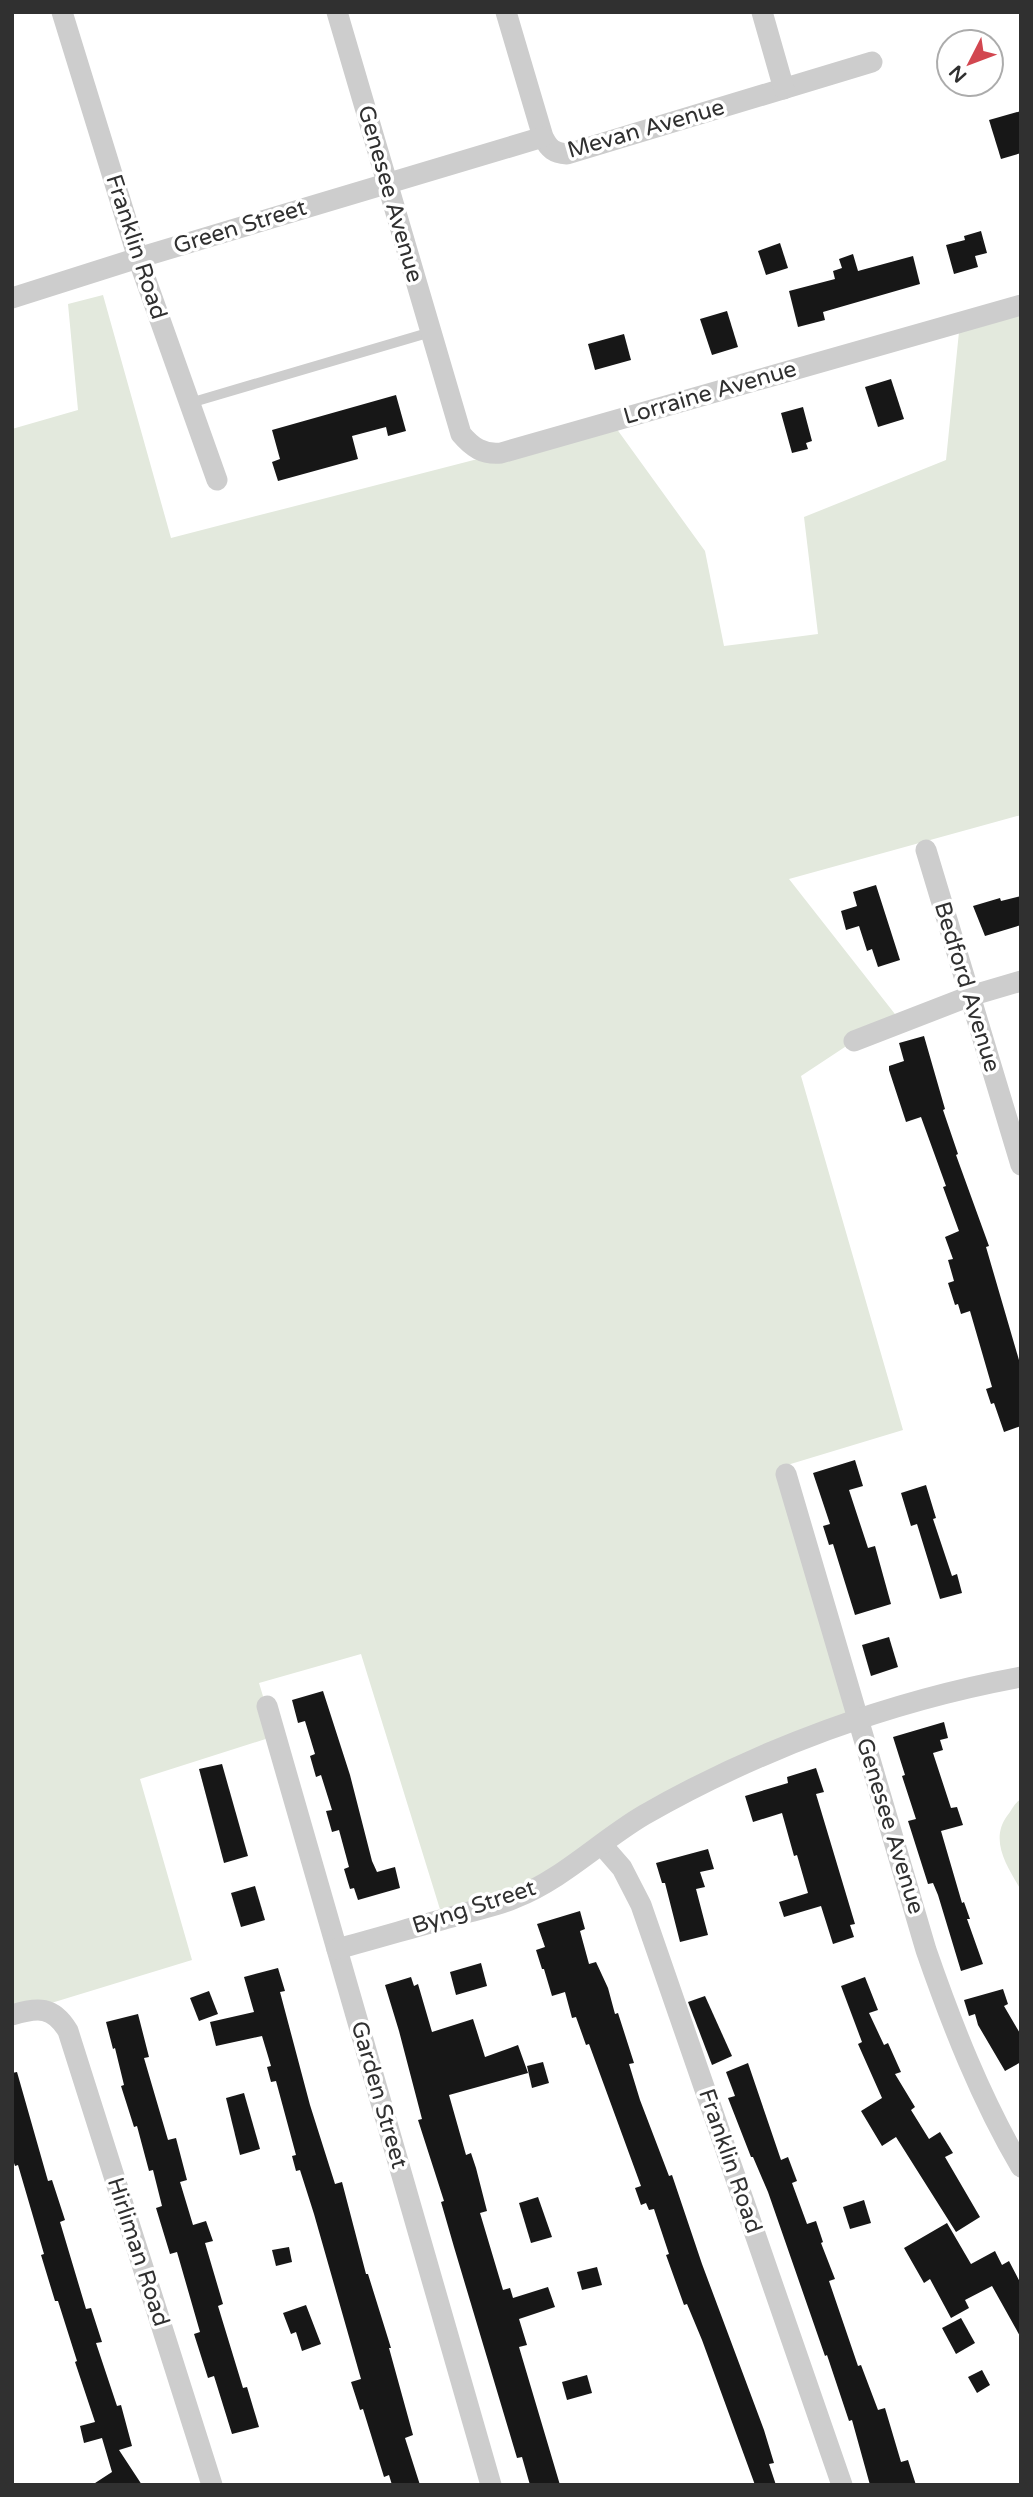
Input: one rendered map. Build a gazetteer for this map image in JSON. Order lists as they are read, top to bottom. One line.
{"streets":{"street":["Mevan Avenue","Genesee Avenue","Green Street","Franklin Road","Lorraine Avenue","Bedford Avenue","Byng Street","Garden Street","Hirliman Road"]},"crossings":[["Mevan Avenue","Genesee Avenue"],["Mevan Avenue","Green Street"],["Genesee Avenue","Green Street"],["Genesee Avenue","Lorraine Avenue"],["Genesee Avenue","Byng Street"],["Green Street","Franklin Road"],["Franklin Road","Byng Street"],["Byng Street","Garden Street"]],"north":"bottom left"}
